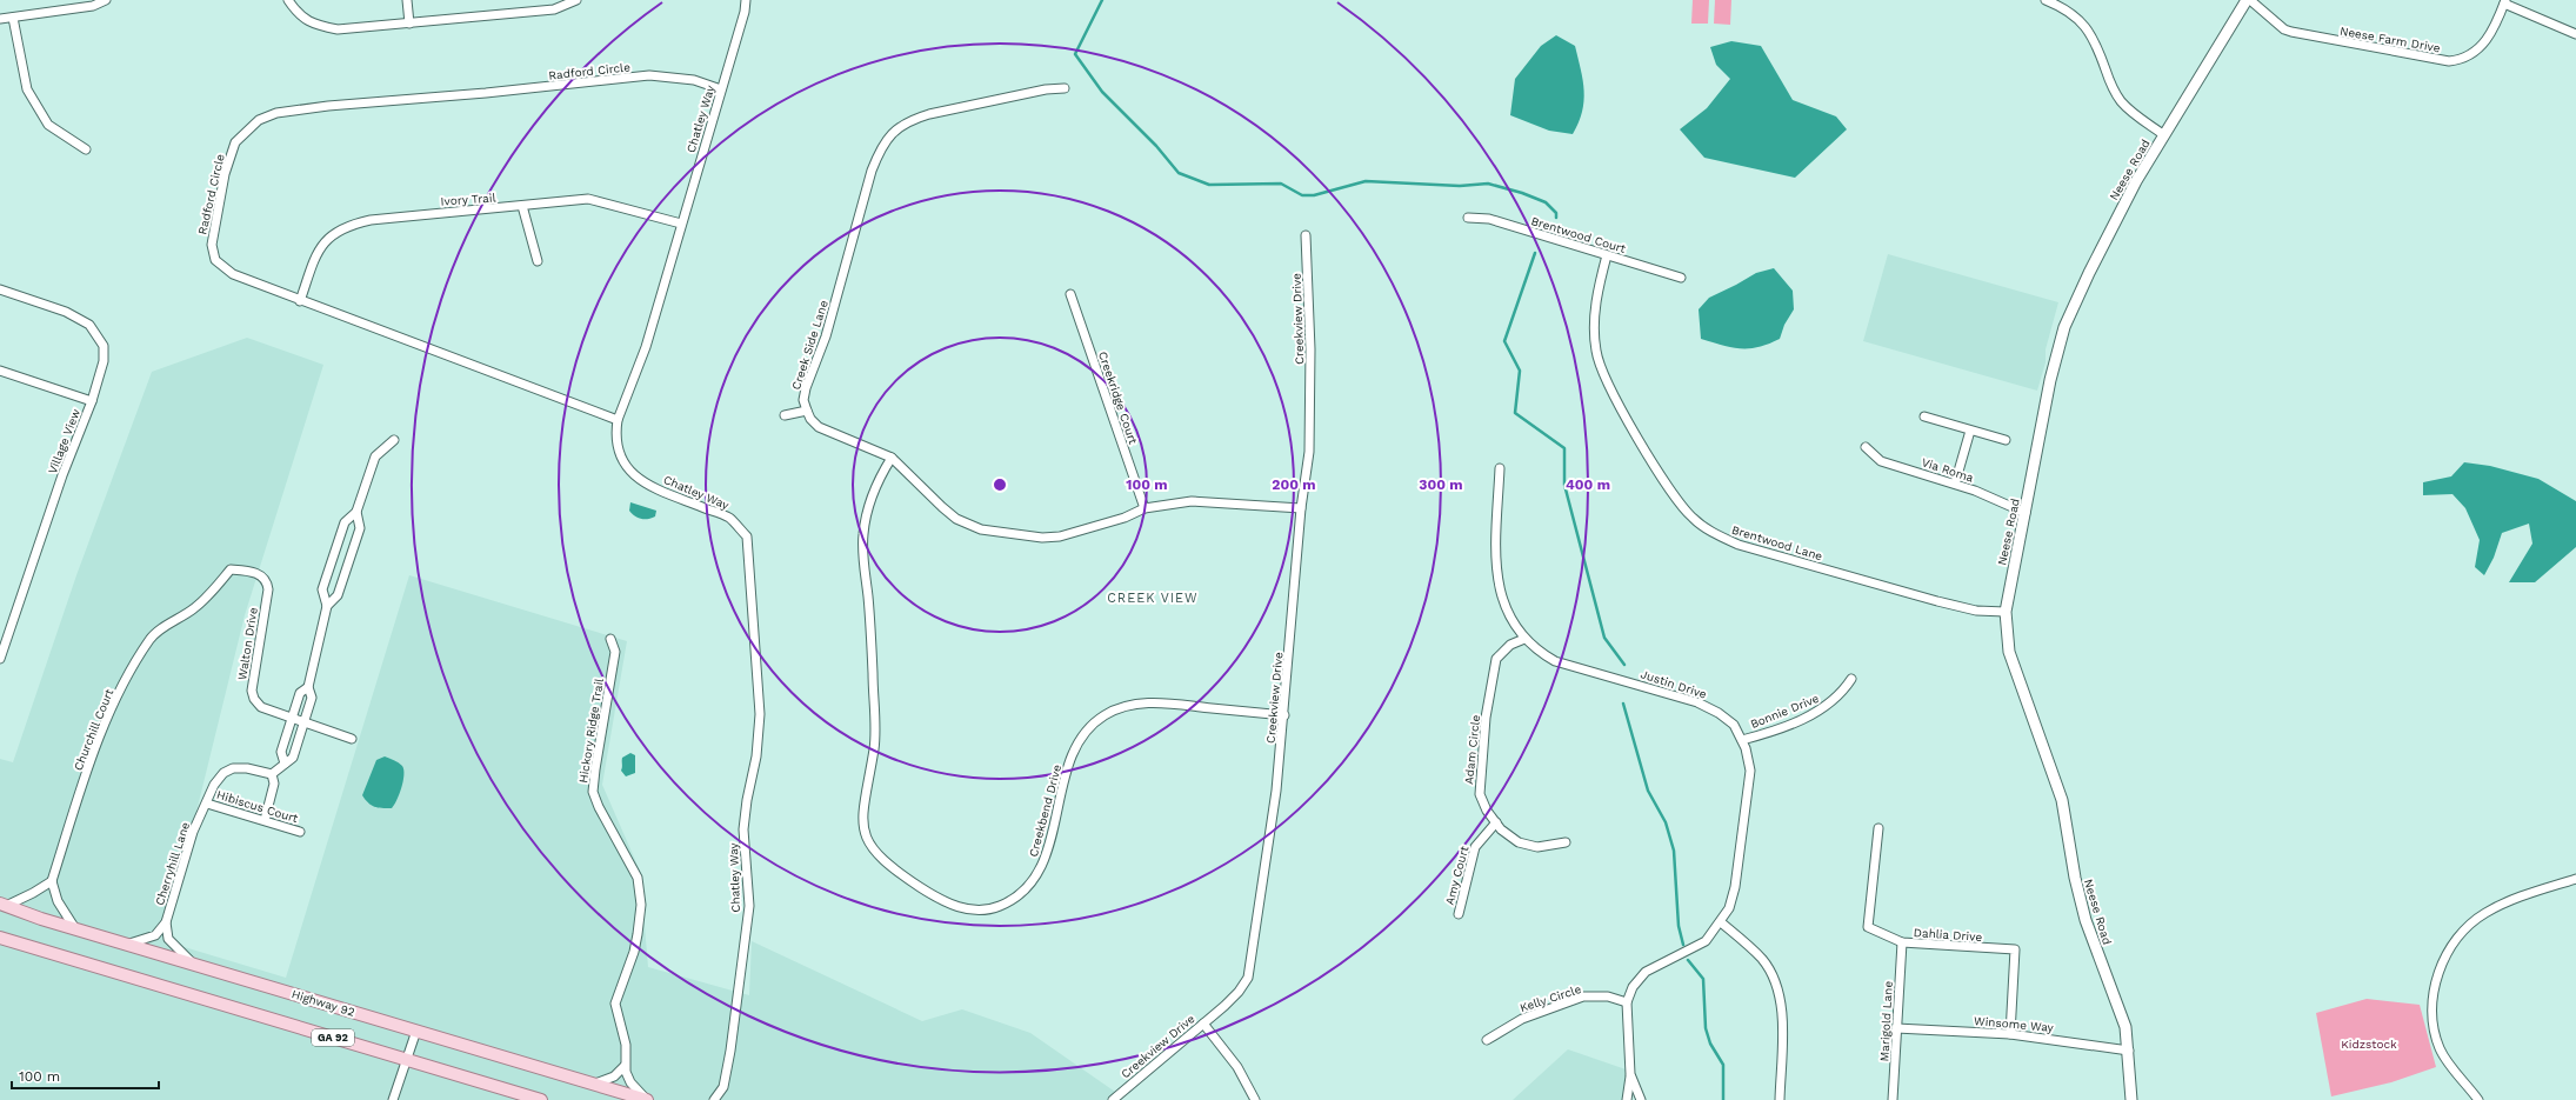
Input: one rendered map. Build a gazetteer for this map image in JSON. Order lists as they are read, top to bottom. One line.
{"streets":{"main road":["Highway 92","GA 92"],"street":["Neese Farm Drive","Radford Circle","Chatley Way","Neese Road","Ivory Trail","Brentwood Court","Creekview Drive","Creek Side Lane","Creekridge Court","Village View","Via Roma","Brentwood Lane","Walton Drive","Justin Drive","Bonnie Drive","Churchill Court","Hickory Ridge Trail","Adam Circle","Hibiscus Court","Creekbend Drive","Cherryhill Lane","Amy Court","Dahlia Drive","Kelly Circle","Marigold Lane","Winsome Way"]},"crossings":[["Neese Farm Drive","Neese Road"],["Radford Circle","Chatley Way"],["Radford Circle","Ivory Trail"],["Chatley Way","Ivory Trail"],["Neese Road","Via Roma"],["Neese Road","Brentwood Lane"],["Neese Road","Winsome Way"],["Brentwood Court","Brentwood Lane"],["Creekview Drive","Creekbend Drive"],["Walton Drive","Churchill Court"],["Justin Drive","Bonnie Drive"],["Justin Drive","Adam Circle"],["Justin Drive","Kelly Circle"],["Hickory Ridge Trail","Highway 92"],["Adam Circle","Amy Court"],["Hibiscus Court","Cherryhill Lane"],["Dahlia Drive","Marigold Lane"],["Dahlia Drive","Winsome Way"],["Marigold Lane","Winsome Way"]],"districts":["CREEK VIEW"],"parks":["Kidzstock"],"scale_bar":"100 m","rings":["100 m","200 m","300 m","400 m"]}
